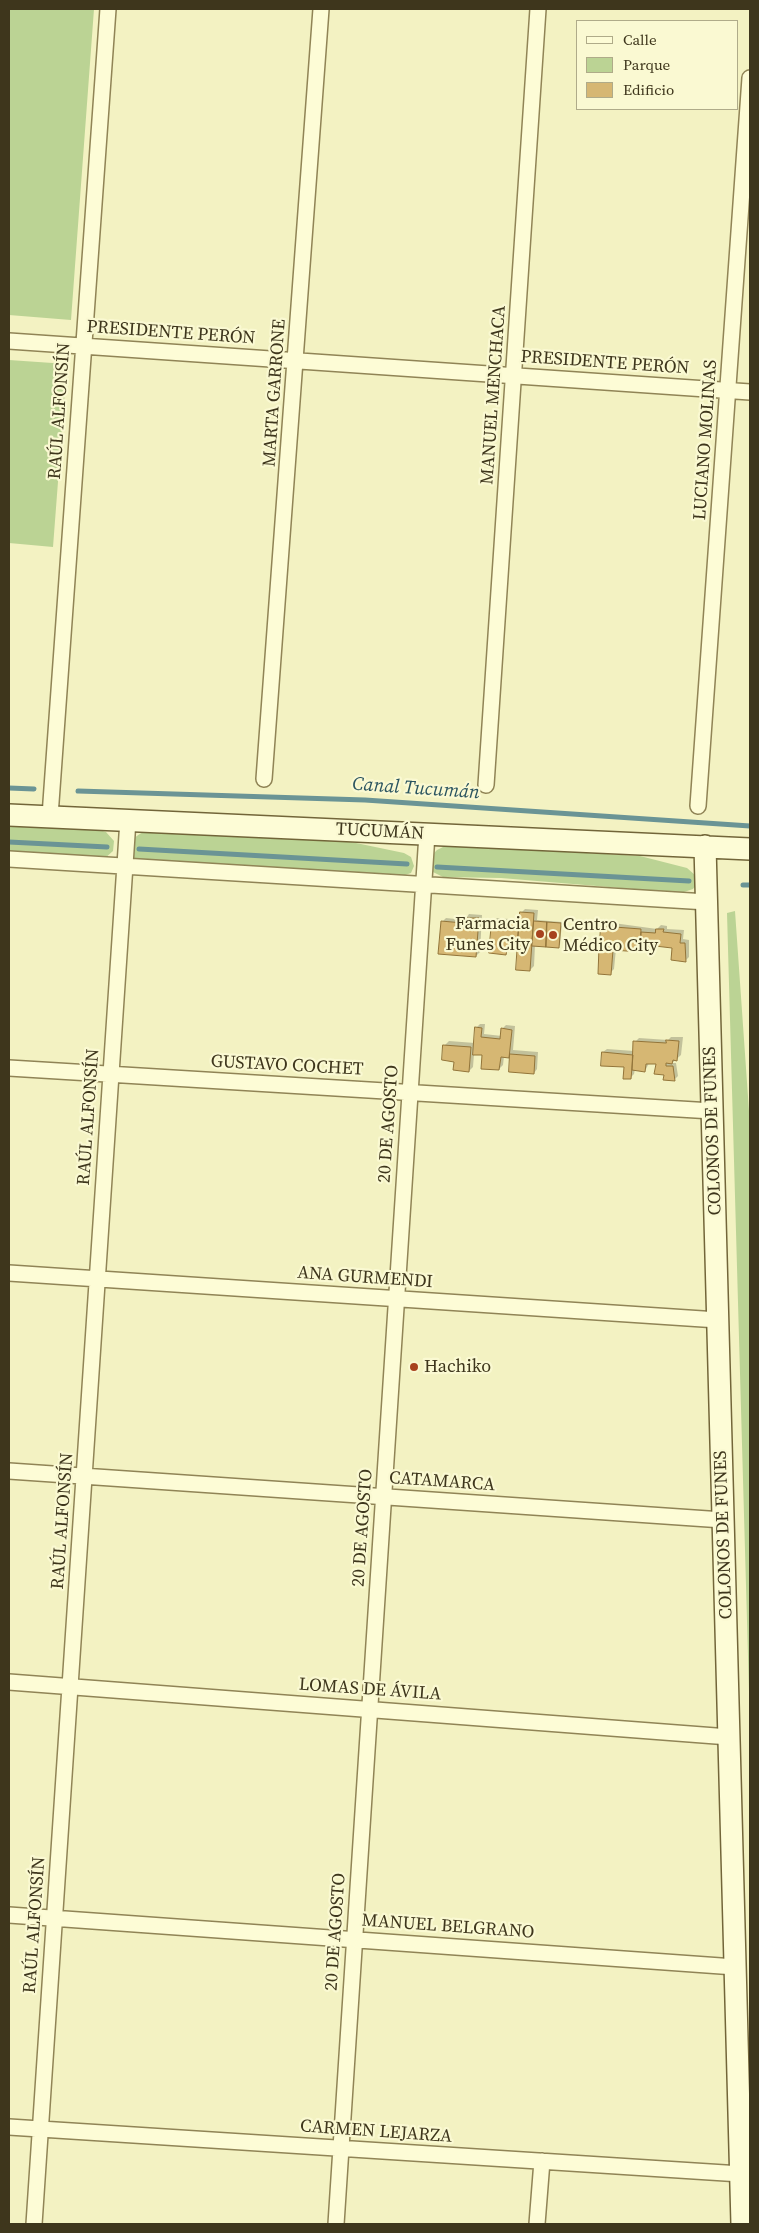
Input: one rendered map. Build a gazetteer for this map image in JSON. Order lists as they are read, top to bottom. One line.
{"streets":{"street":["PRESIDENTE PERÓN","MARTA GARRONE","MANUEL MENCHACA","RAÚL ALFONSÍN","LUCIANO MOLINAS","TUCUMÁN","GUSTAVO COCHET","20 DE AGOSTO","COLONOS DE FUNES","ANA GURMENDI","CATAMARCA","LOMAS DE ÁVILA","MANUEL BELGRANO","CARMEN LEJARZA"]},"crossings":[["PRESIDENTE PERÓN","MARTA GARRONE"],["PRESIDENTE PERÓN","MANUEL MENCHACA"],["PRESIDENTE PERÓN","RAÚL ALFONSÍN"],["PRESIDENTE PERÓN","LUCIANO MOLINAS"],["RAÚL ALFONSÍN","TUCUMÁN"],["RAÚL ALFONSÍN","GUSTAVO COCHET"],["RAÚL ALFONSÍN","ANA GURMENDI"],["RAÚL ALFONSÍN","CATAMARCA"],["RAÚL ALFONSÍN","LOMAS DE ÁVILA"],["RAÚL ALFONSÍN","MANUEL BELGRANO"],["RAÚL ALFONSÍN","CARMEN LEJARZA"],["TUCUMÁN","20 DE AGOSTO"],["TUCUMÁN","COLONOS DE FUNES"],["GUSTAVO COCHET","20 DE AGOSTO"],["GUSTAVO COCHET","COLONOS DE FUNES"],["20 DE AGOSTO","ANA GURMENDI"],["20 DE AGOSTO","CATAMARCA"],["20 DE AGOSTO","LOMAS DE ÁVILA"],["20 DE AGOSTO","MANUEL BELGRANO"],["20 DE AGOSTO","CARMEN LEJARZA"],["COLONOS DE FUNES","ANA GURMENDI"],["COLONOS DE FUNES","CATAMARCA"],["COLONOS DE FUNES","LOMAS DE ÁVILA"],["COLONOS DE FUNES","MANUEL BELGRANO"],["COLONOS DE FUNES","CARMEN LEJARZA"]],"water":["Canal Tucumán"],"places":["Farmacia Funes City","Centro Médico City","Hachiko"],"legend":["Calle","Parque","Edificio"]}
